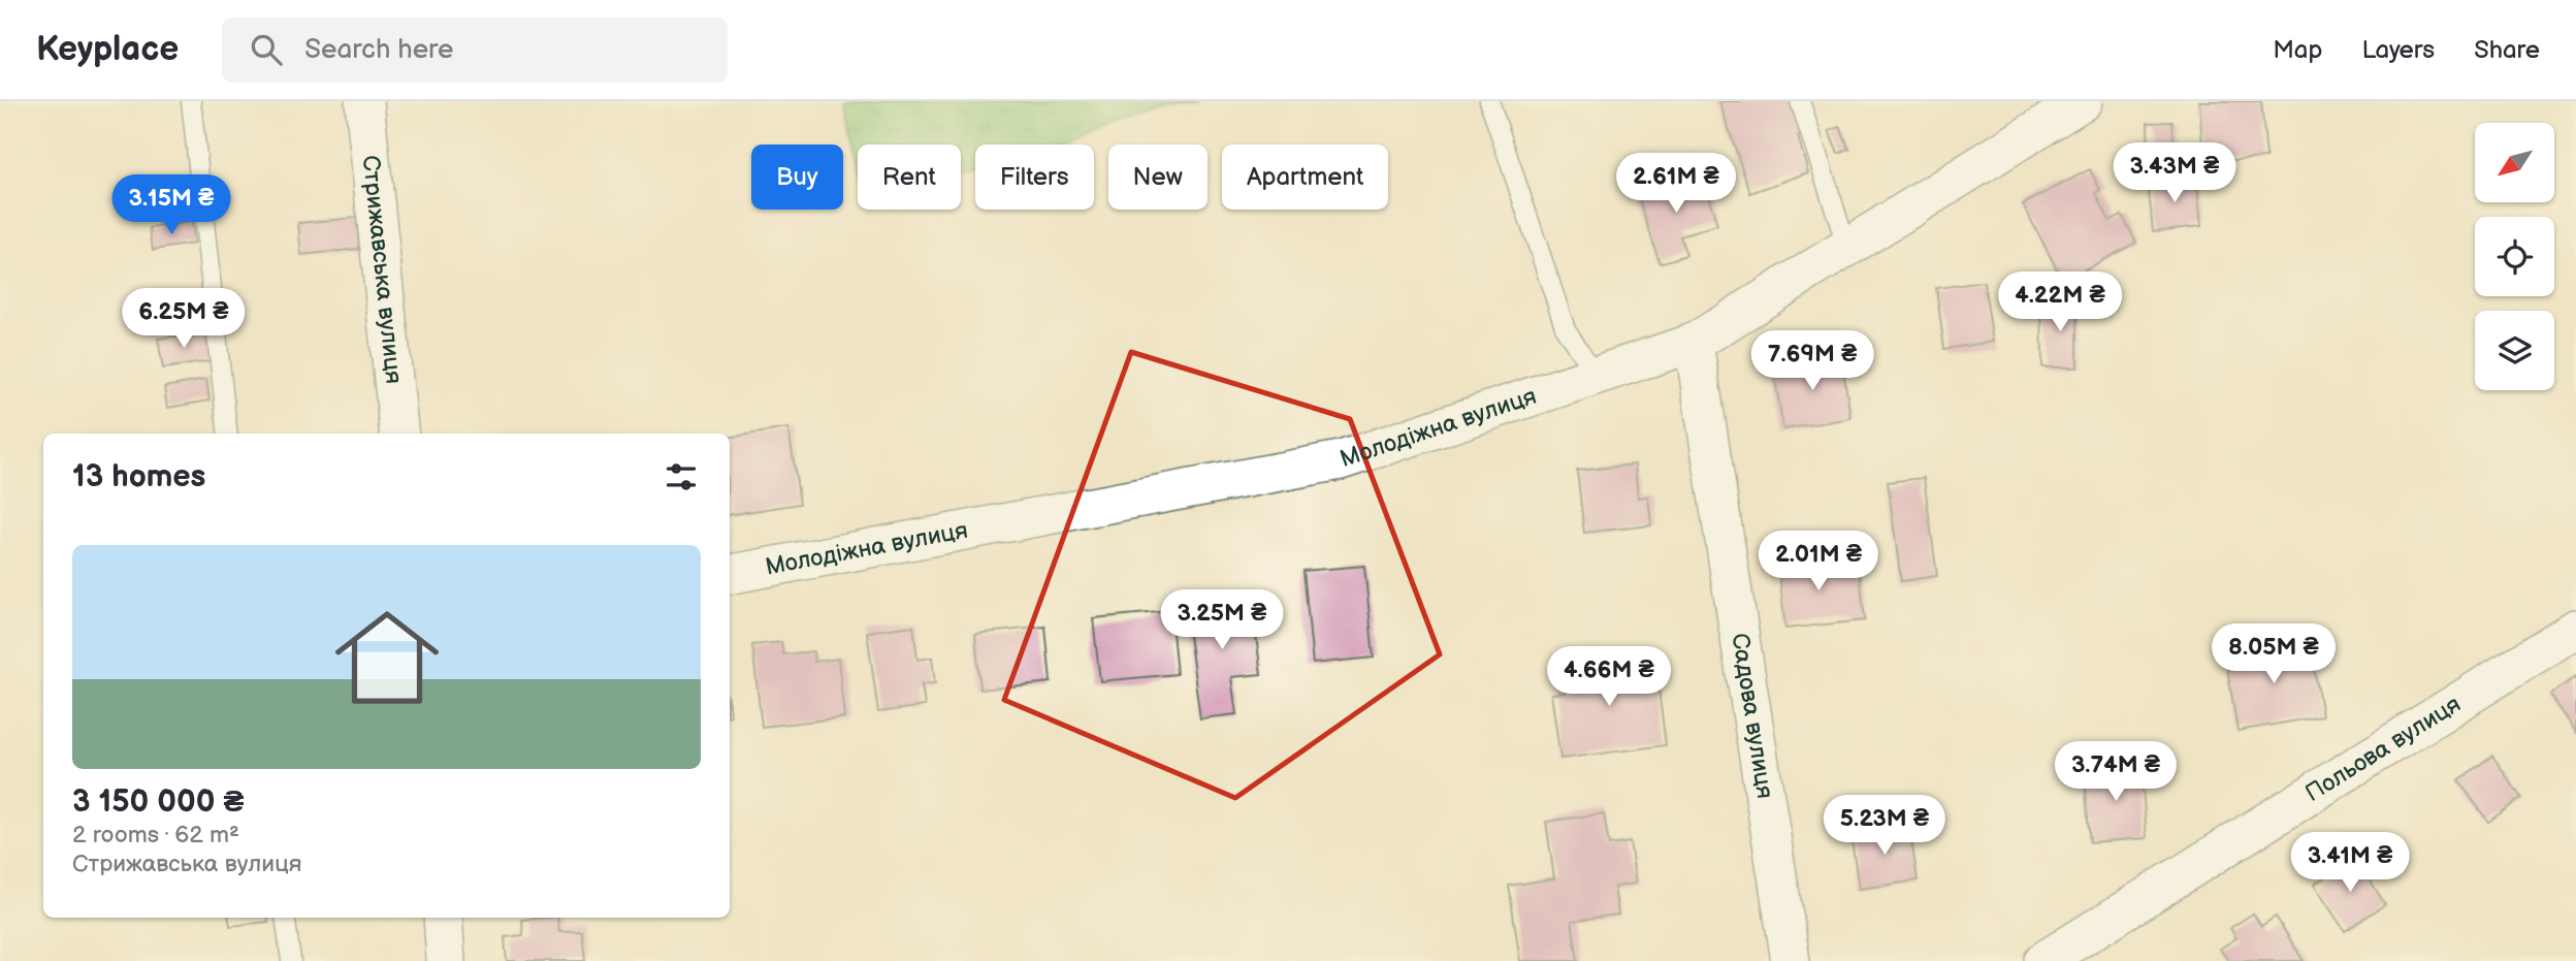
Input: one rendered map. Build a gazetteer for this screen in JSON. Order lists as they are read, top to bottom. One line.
{"streets":{"street":["Стрижавська вулиця","Молодіжна вулиця","Садова вулиця","Польова вулиця"]},"crossings":[["Молодіжна вулиця","Садова вулиця"]],"north":"bottom left","page":{"header":"Keyplace","search":"Search here","nav":["Map","Layers","Share"],"price":["3.43M ₴","2.61M ₴","3.15M ₴","4.22M ₴","6.25M ₴","7.69M ₴","2.01M ₴","3.25M ₴","8.05M ₴","4.66M ₴","3.74M ₴","5.23M ₴","3.41M ₴"],"chip":["Buy","Rent","Filters","New","Apartment"],"heading":"13 homes","list":[{"name":"3 150 000 ₴","note":"2 rooms · 62 m² · Стрижавська вулиця"}]}}
